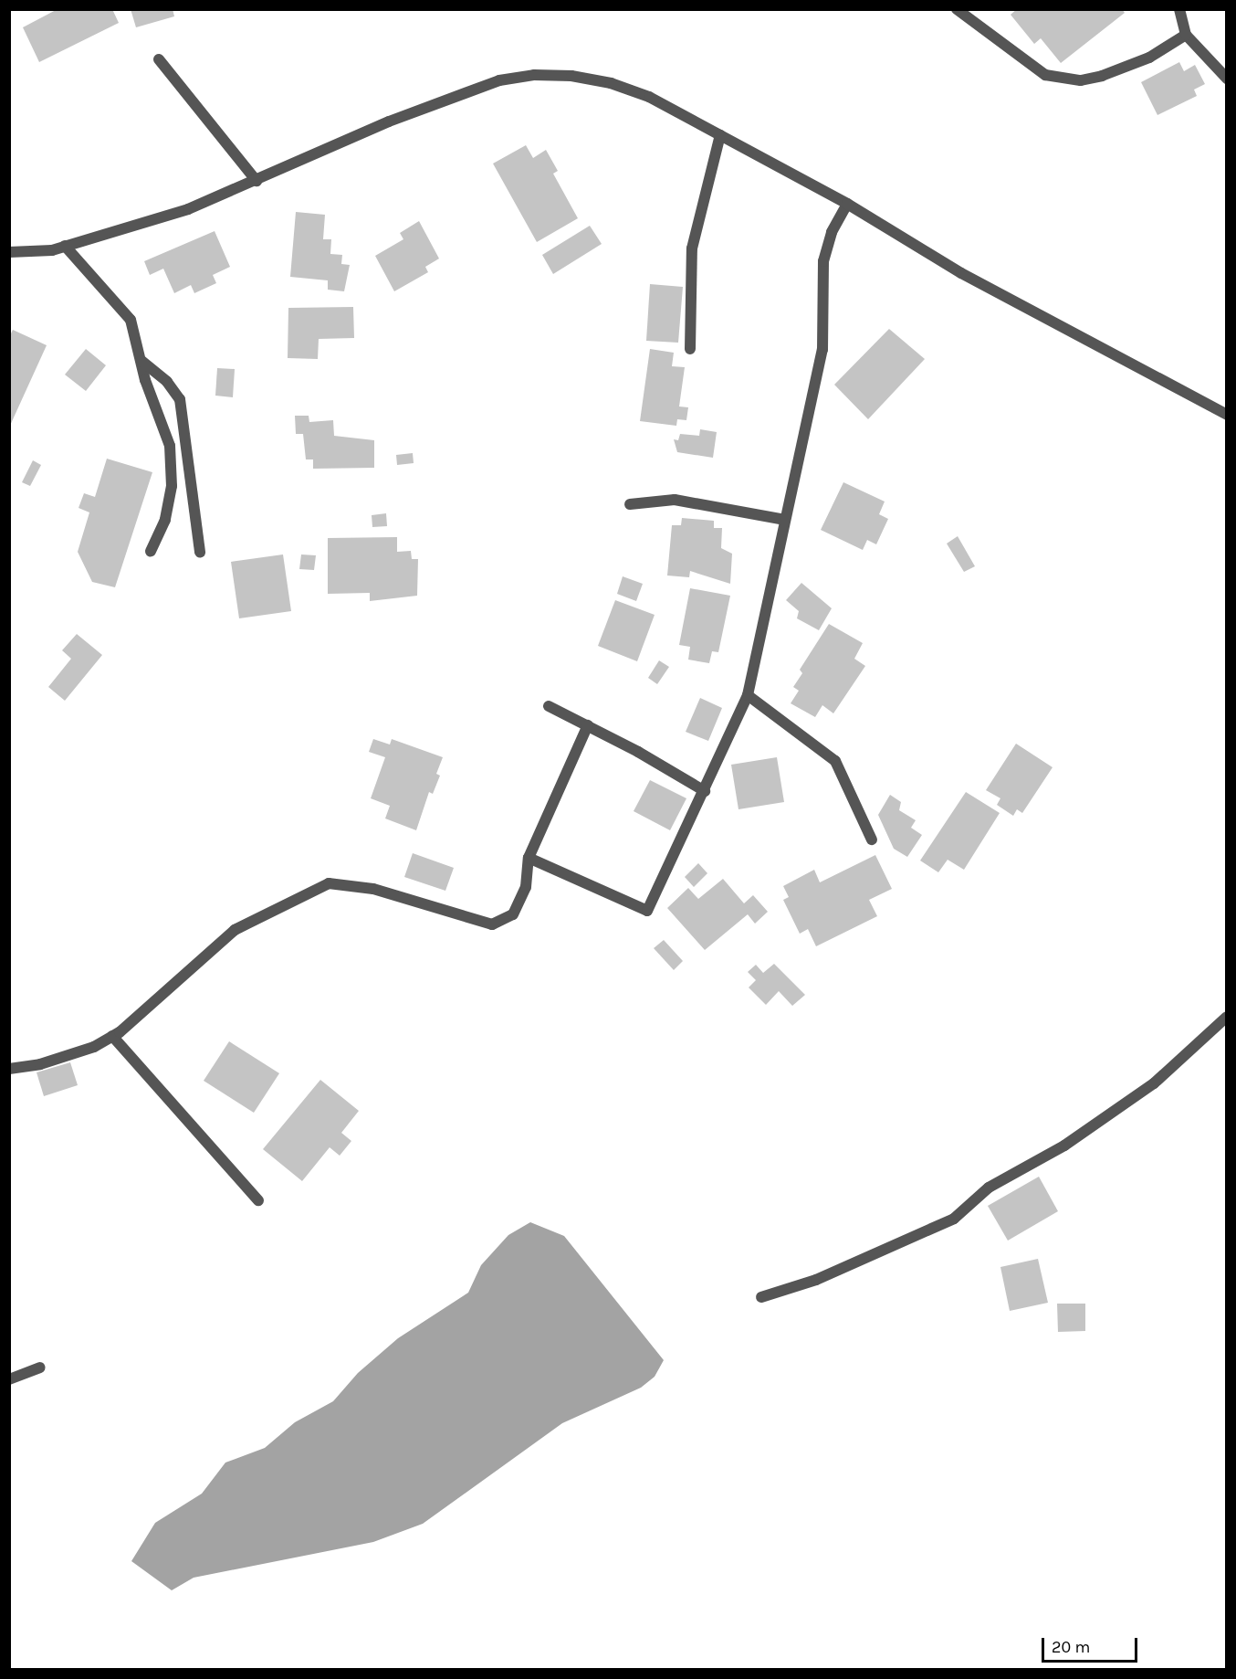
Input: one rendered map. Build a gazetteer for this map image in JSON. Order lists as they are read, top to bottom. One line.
{"scale_bar":"20 m"}
